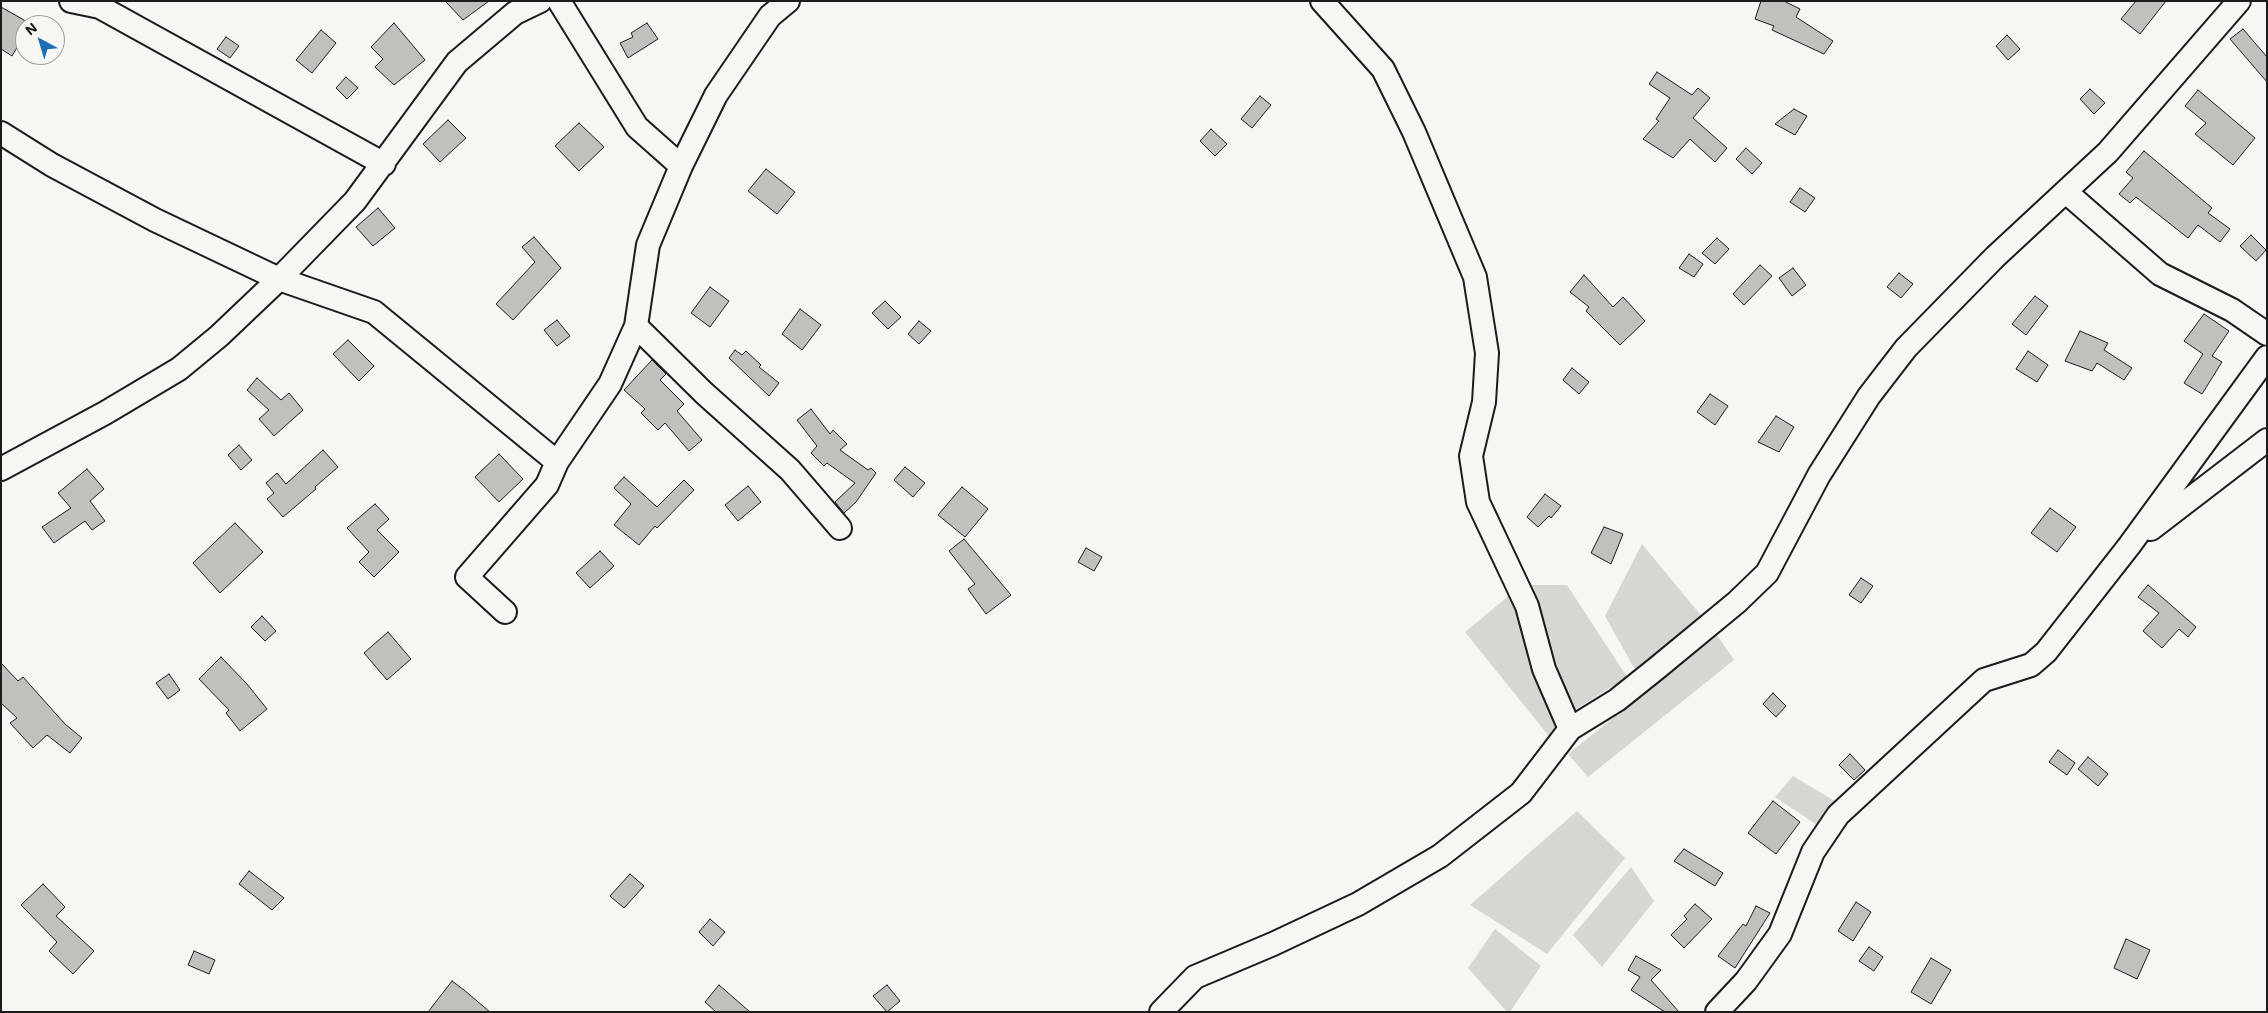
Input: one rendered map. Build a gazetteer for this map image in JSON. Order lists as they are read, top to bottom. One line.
{"north":"top left"}
